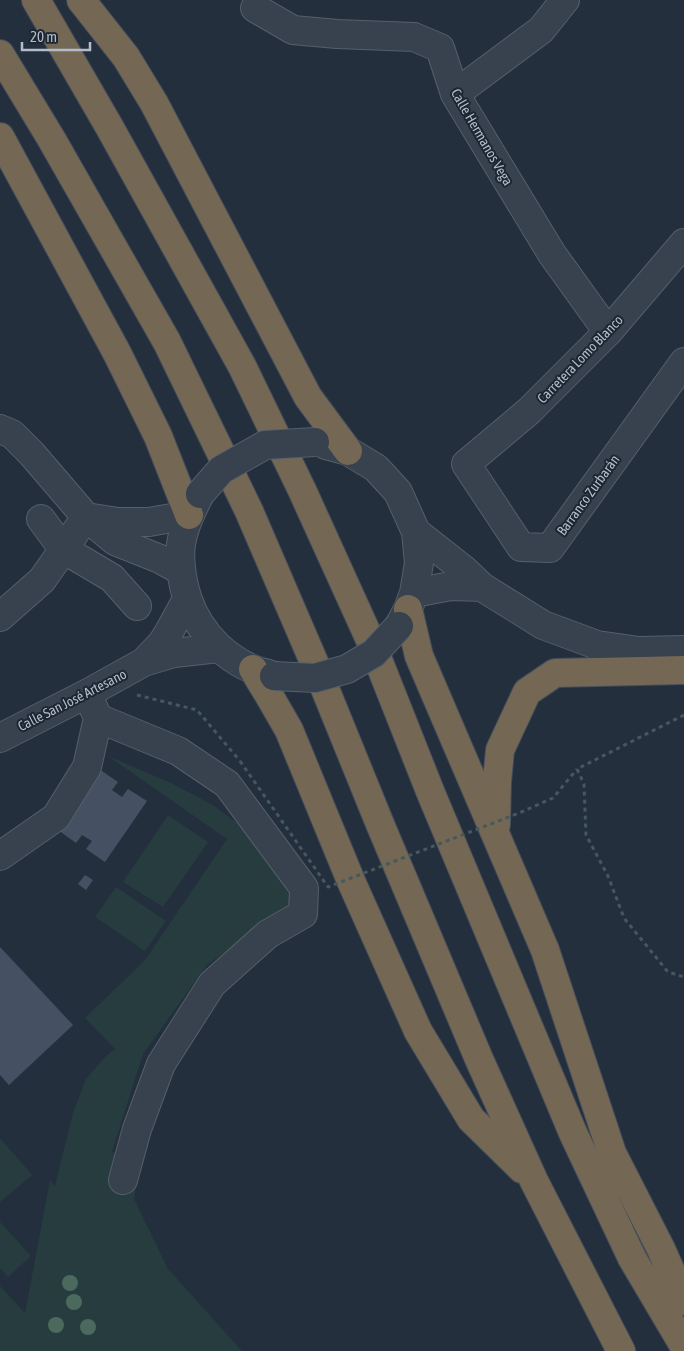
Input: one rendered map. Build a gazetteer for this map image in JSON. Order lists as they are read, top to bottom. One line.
{"streets":{"street":["Calle Hermanos Vega","Carretera Lomo Blanco","Barranco Zurbarán","Calle San José Artesano"]},"crossings":[["Calle Hermanos Vega","Carretera Lomo Blanco"],["Carretera Lomo Blanco","Barranco Zurbarán"]],"scale_bar":"20 m"}
